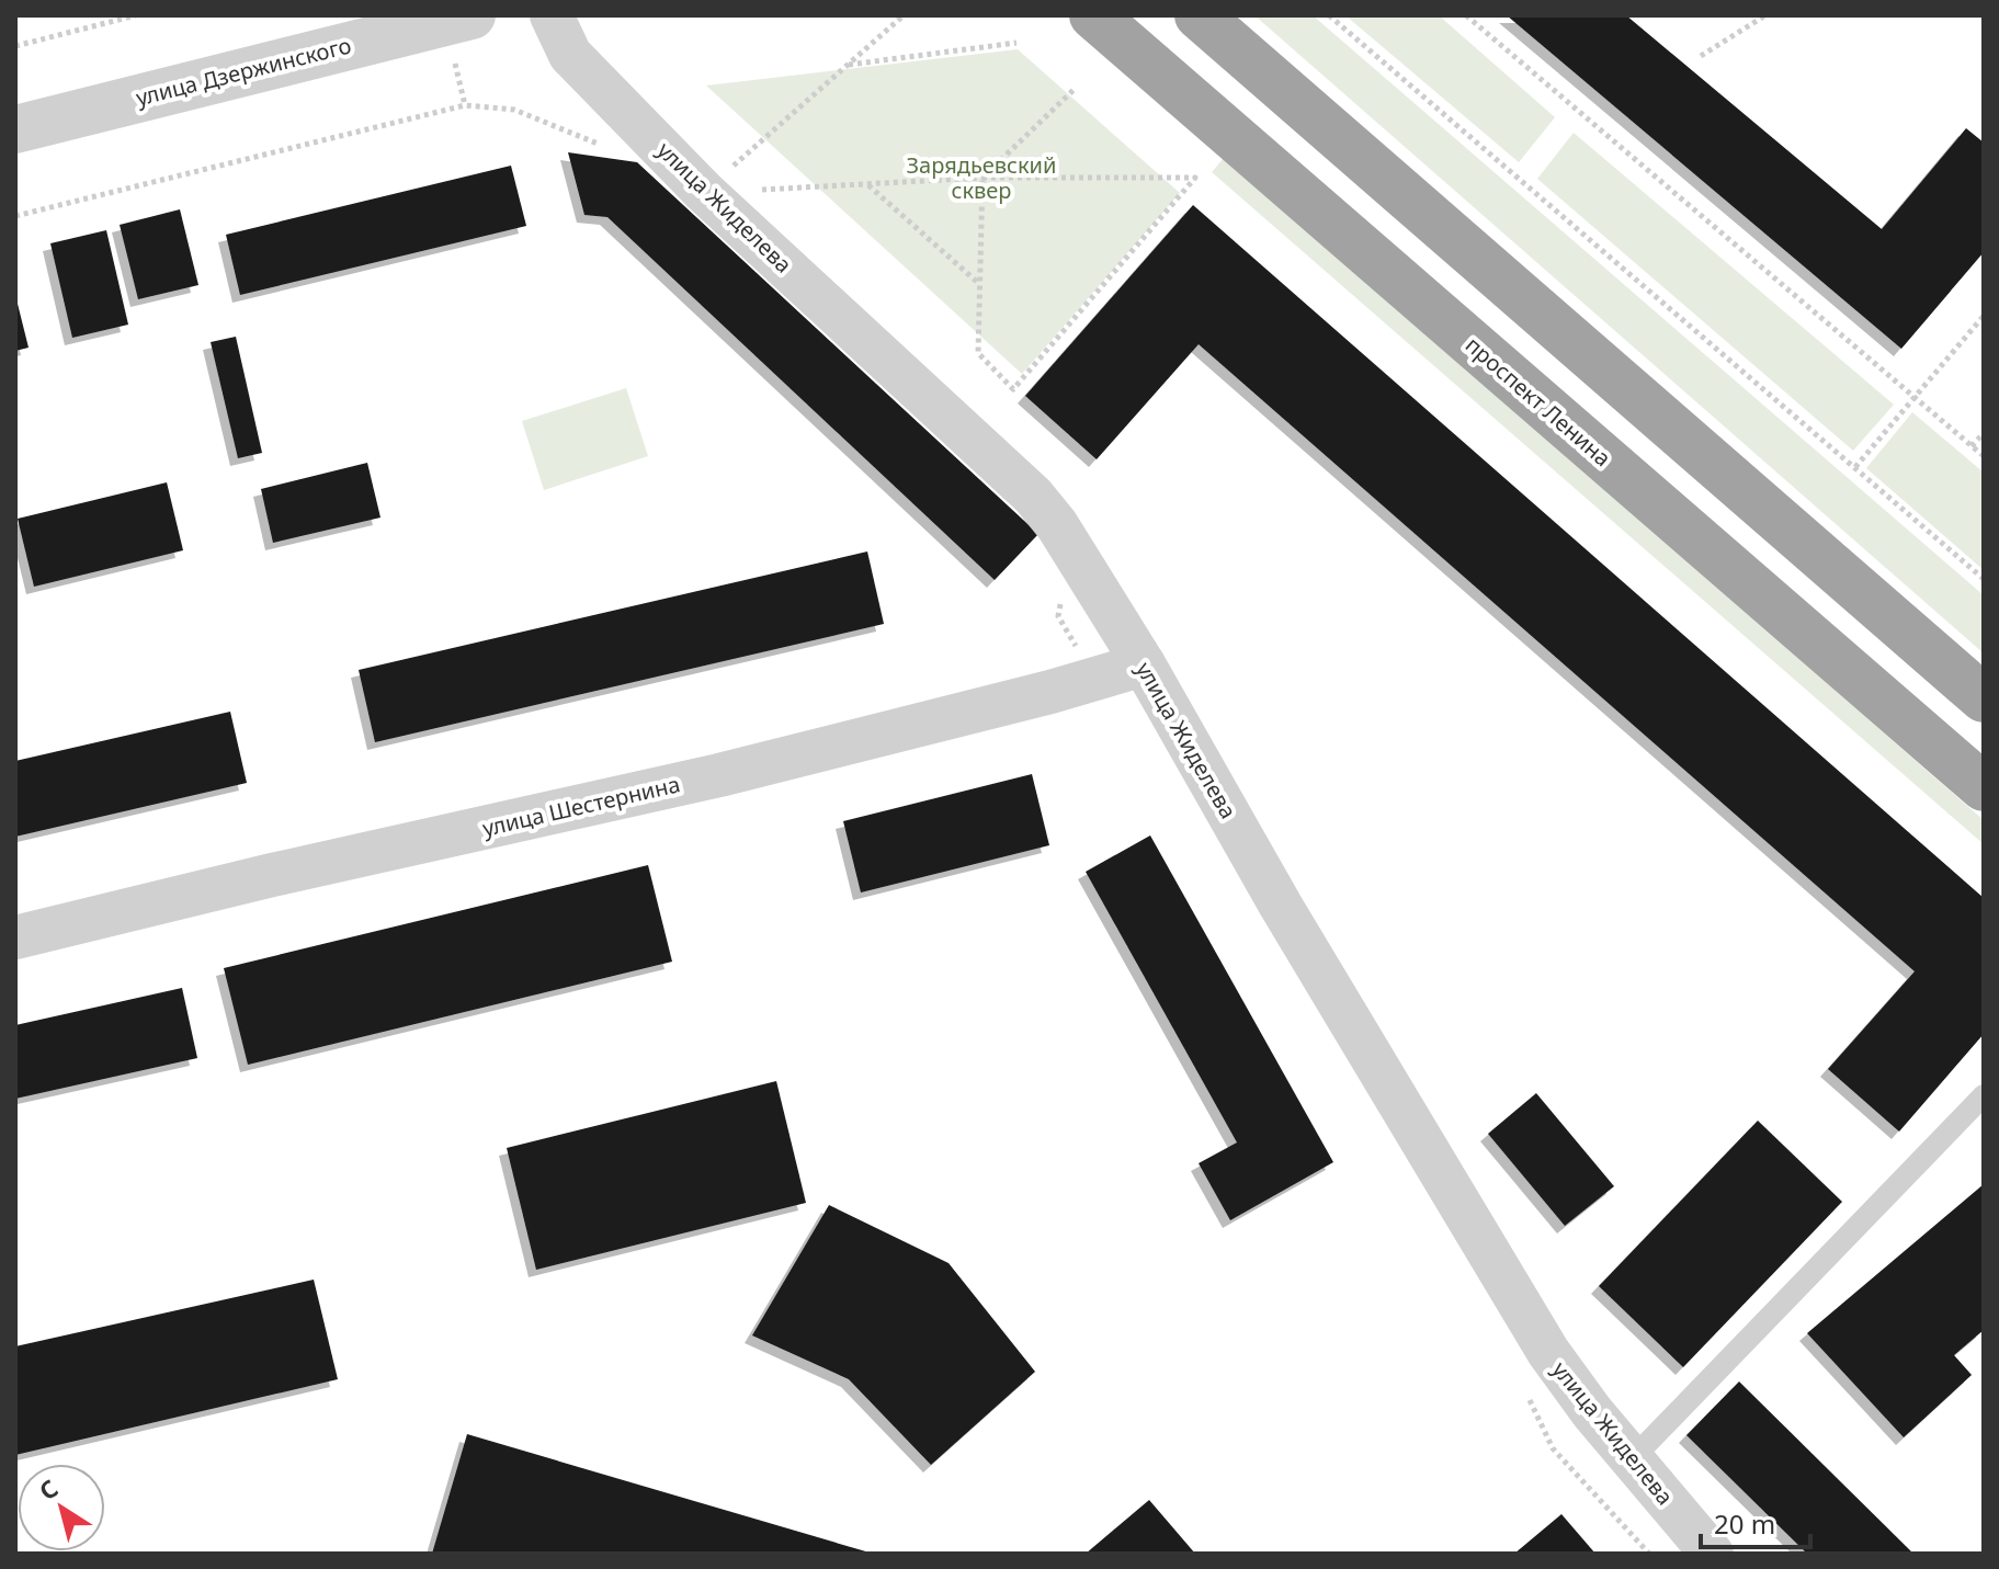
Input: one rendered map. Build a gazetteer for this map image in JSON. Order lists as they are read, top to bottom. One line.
{"streets":{"highway":["проспект Ленина"],"street":["улица Дзержинского","улица Жиделева","улица Шестернина"]},"crossings":[["улица Жиделева","улица Шестернина"]],"parks":["Зарядьевский сквер"],"scale_bar":"20 m","north":"top left"}
